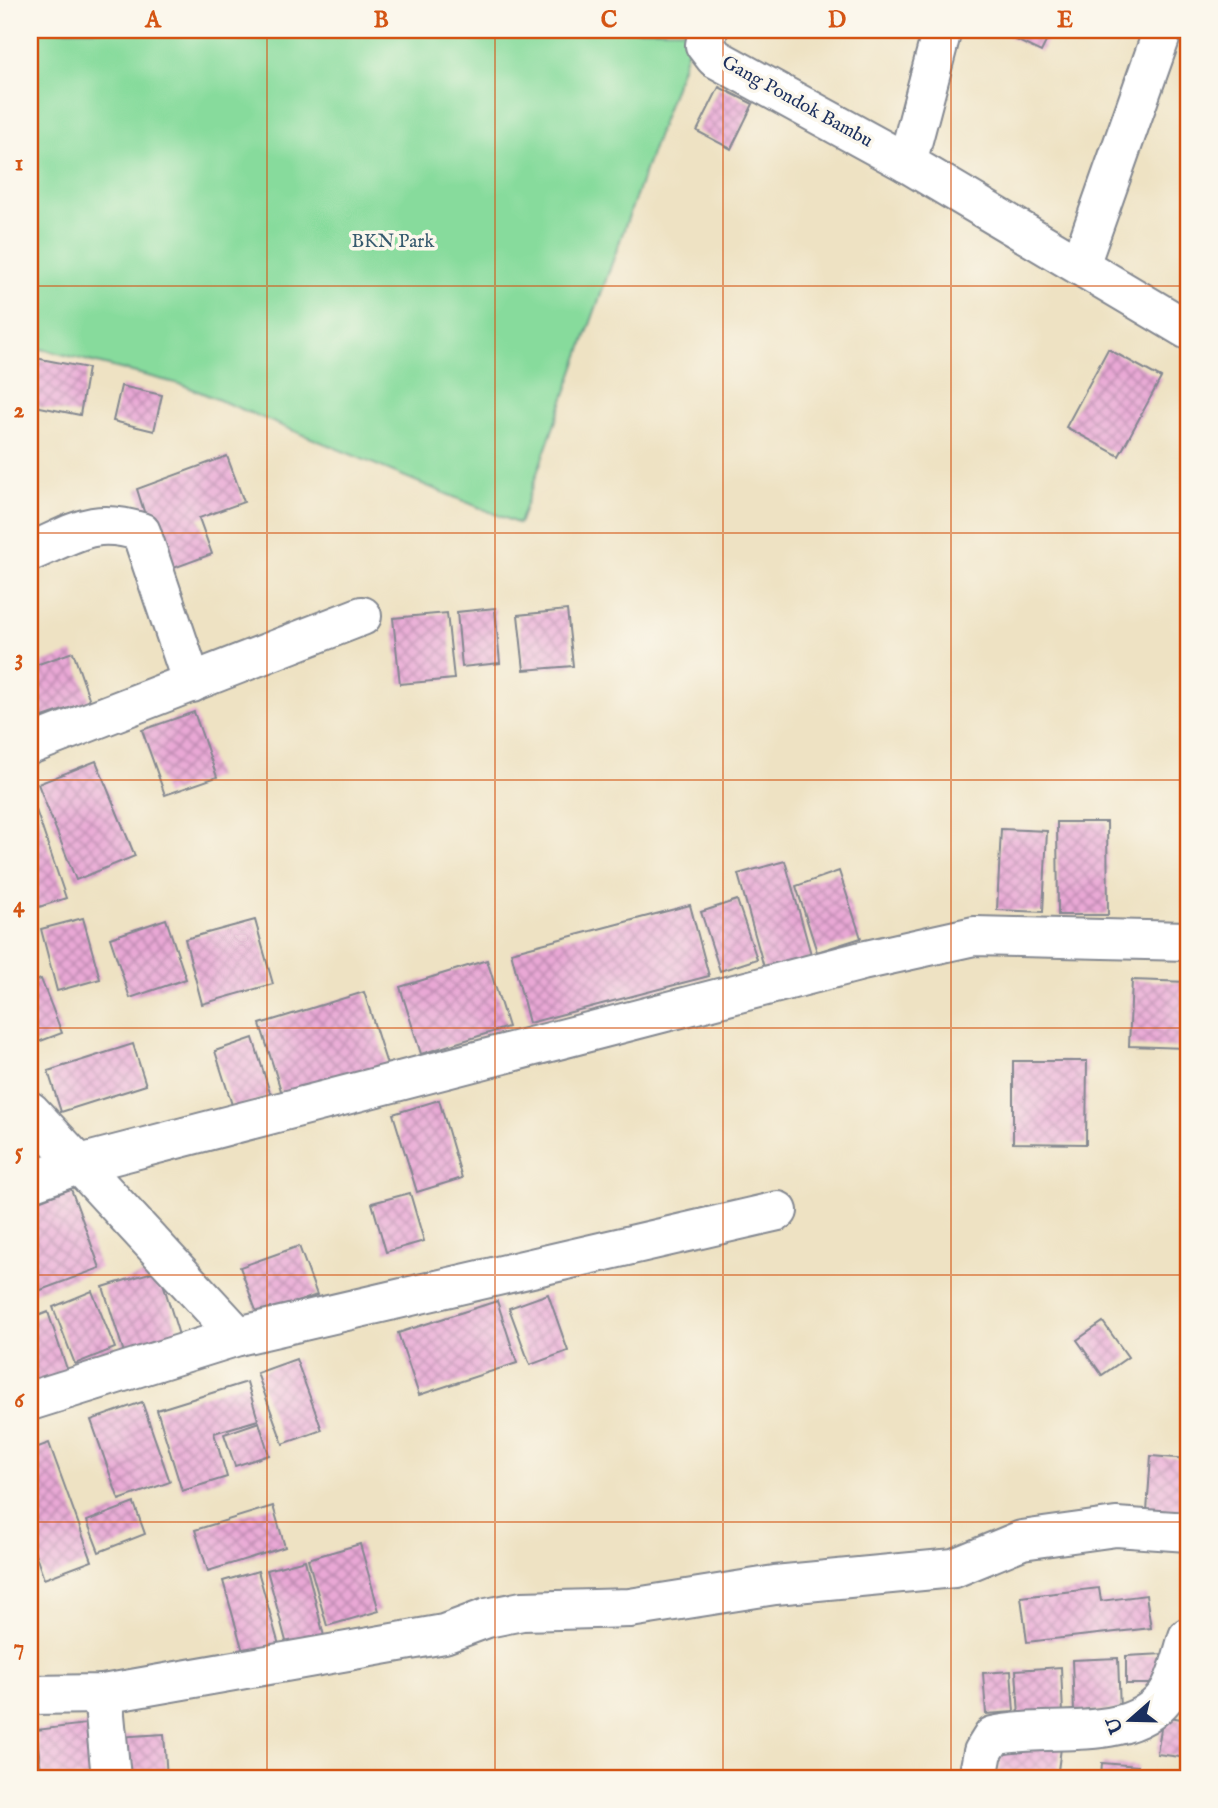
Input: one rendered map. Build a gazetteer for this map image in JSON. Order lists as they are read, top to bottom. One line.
{"streets":{"street":["Gang Pondok Bambu"]},"parks":["BKN Park"],"north":"left","grid":{"columns":["A","B","C","D","E"],"rows":["1","2","3","4","5","6","7"]}}
